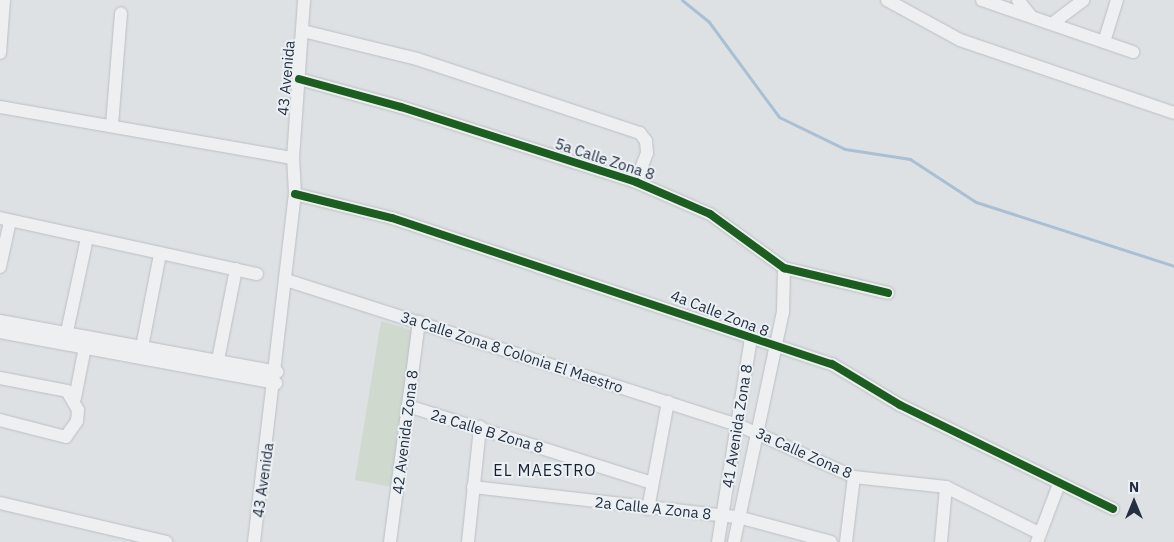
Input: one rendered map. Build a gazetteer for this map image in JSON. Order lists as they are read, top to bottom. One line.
{"streets":{"street":["43 Avenida","5a Calle Zona 8","4a Calle Zona 8","3a Calle Zona 8 Colonia El Maestro","41 Avenida Zona 8","2a Calle B Zona 8","42 Avenida Zona 8","3a Calle Zona 8","2a Calle A Zona 8"]},"crossings":[["43 Avenida","5a Calle Zona 8"],["43 Avenida","4a Calle Zona 8"],["43 Avenida","3a Calle Zona 8 Colonia El Maestro"],["5a Calle Zona 8","41 Avenida Zona 8"],["4a Calle Zona 8","41 Avenida Zona 8"],["3a Calle Zona 8 Colonia El Maestro","41 Avenida Zona 8"],["3a Calle Zona 8 Colonia El Maestro","42 Avenida Zona 8"],["3a Calle Zona 8 Colonia El Maestro","3a Calle Zona 8"],["41 Avenida Zona 8","3a Calle Zona 8"],["41 Avenida Zona 8","2a Calle A Zona 8"],["2a Calle B Zona 8","42 Avenida Zona 8"]],"districts":["EL MAESTRO"],"north":"top"}
